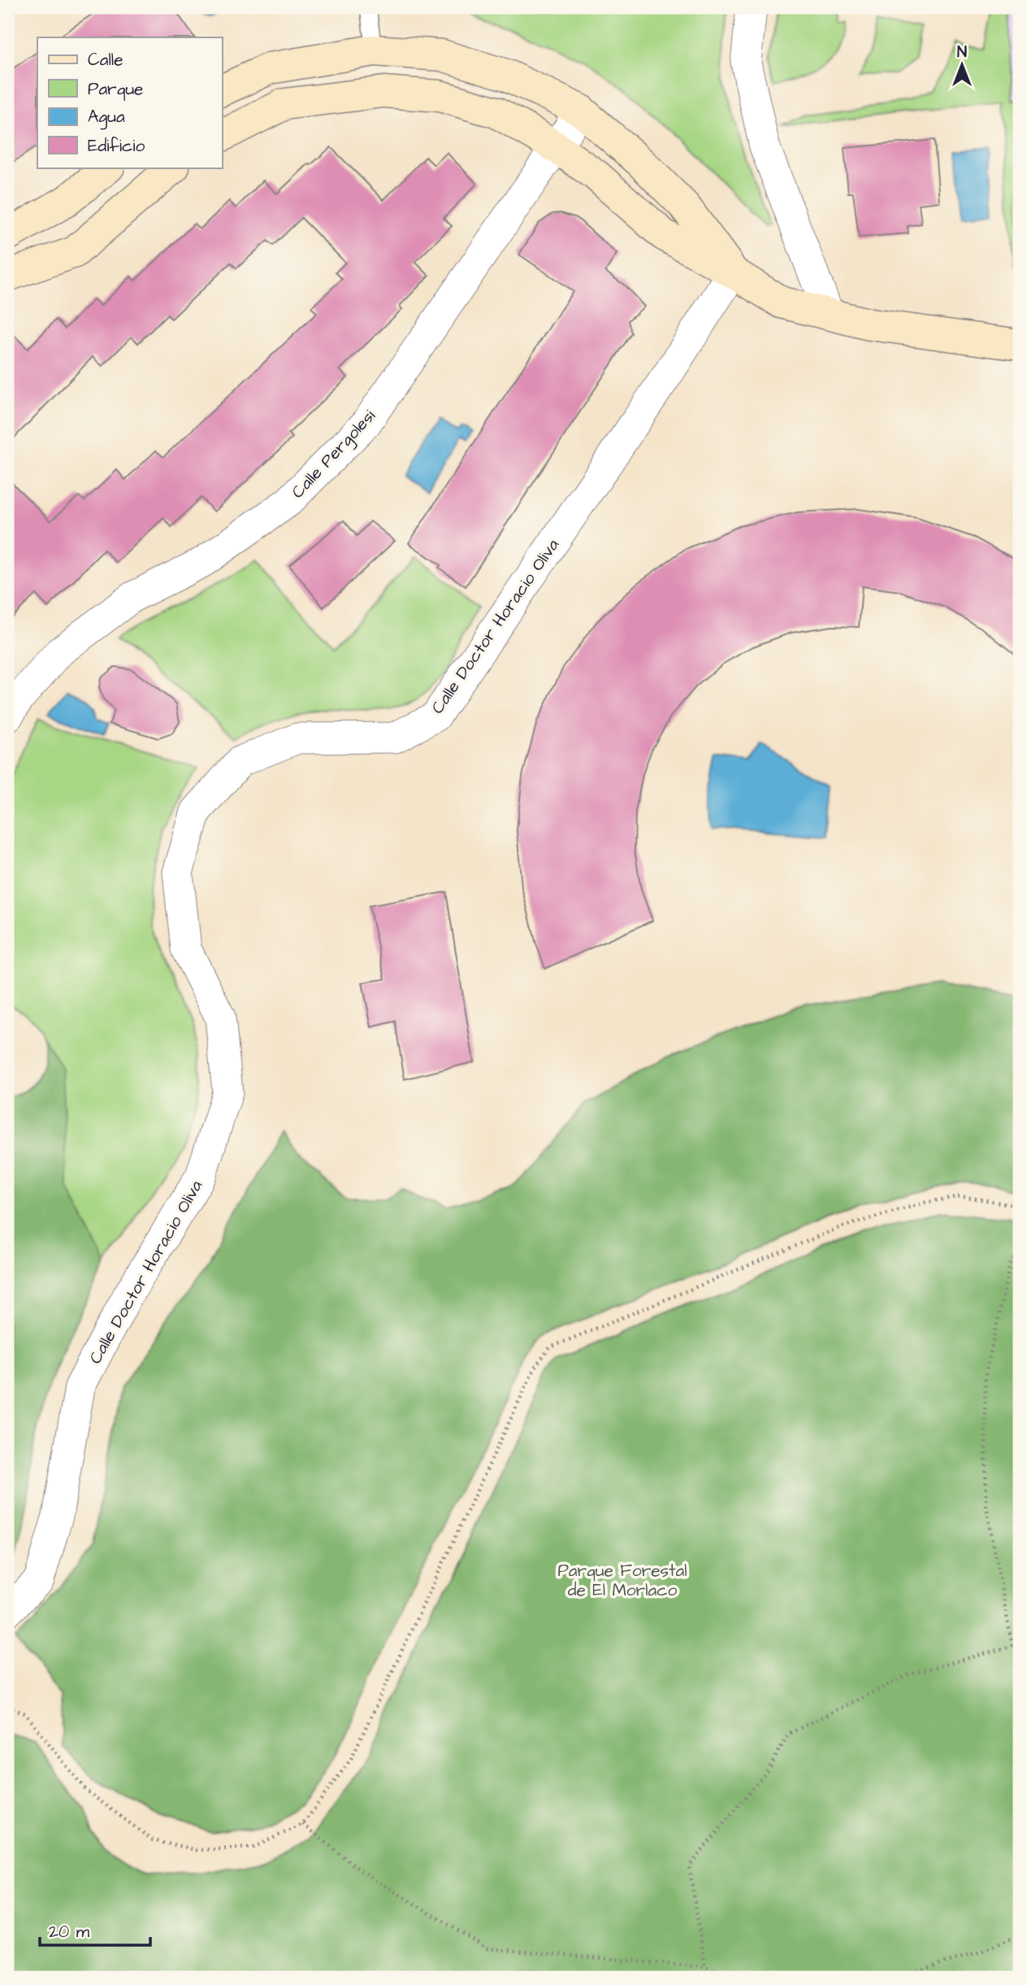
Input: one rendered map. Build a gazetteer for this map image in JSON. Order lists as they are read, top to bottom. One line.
{"streets":{"street":["Calle Pergolesi","Calle Doctor Horacio Oliva"]},"parks":["Parque Forestal de El Morlaco"],"legend":["Calle","Parque","Agua","Edificio"],"scale_bar":"20 m","north":"top"}
